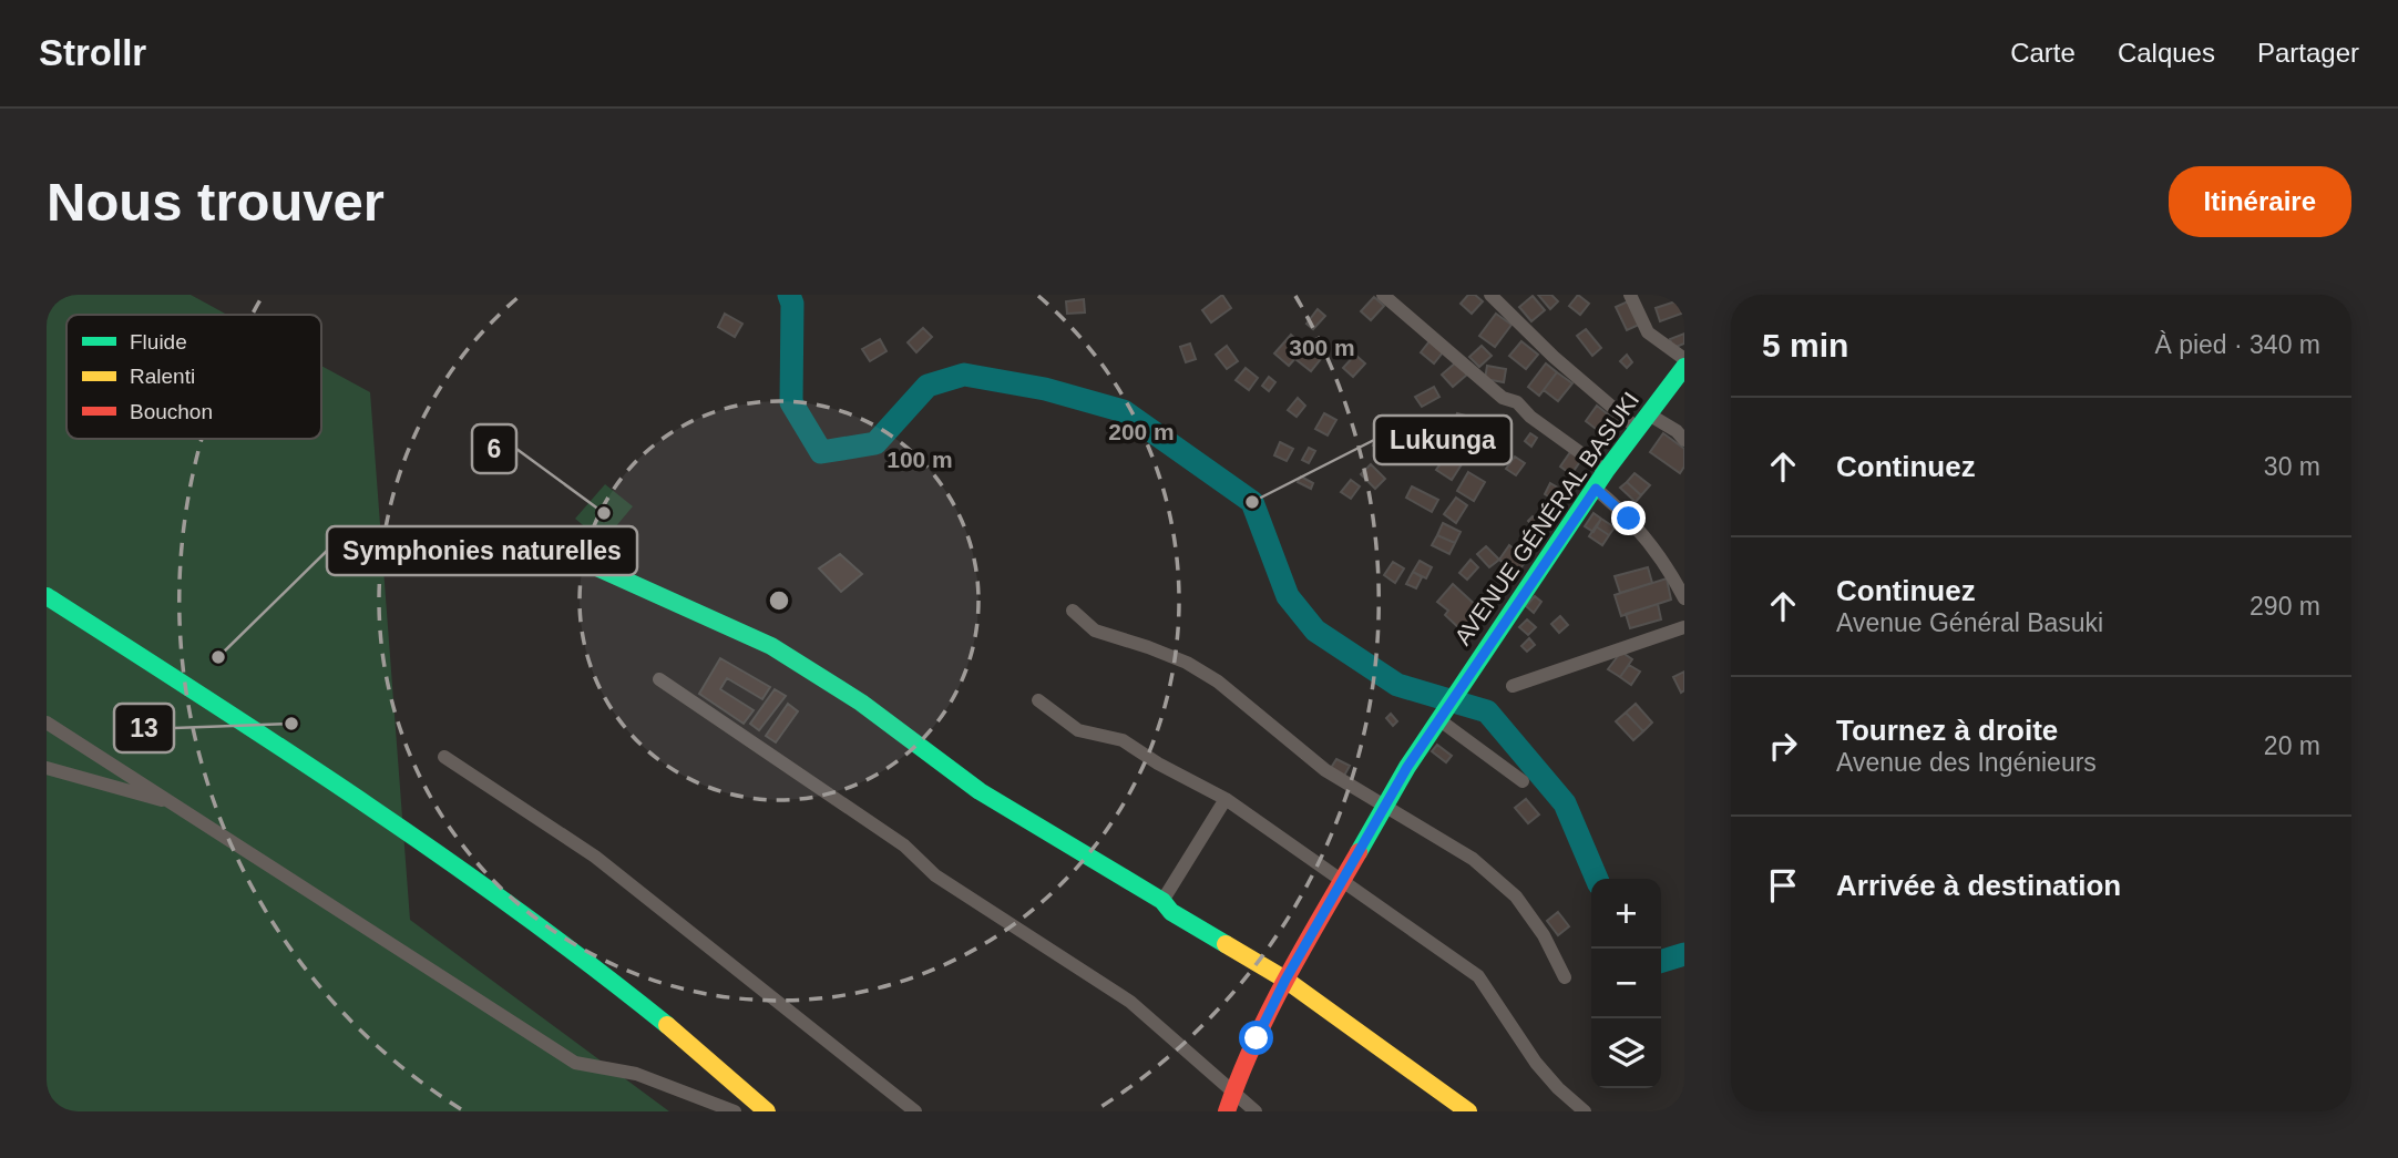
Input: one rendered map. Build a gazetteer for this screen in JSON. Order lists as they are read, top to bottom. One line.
{"streets":{"street":["AVENUE GÉNÉRAL BASUKI"]},"places":["Lukunga","6","Symphonies naturelles","13"],"legend":["Fluide","Ralenti","Bouchon"],"page":{"header":"Strollr","nav":["Carte","Calques","Partager"],"buttons":"Itinéraire","title":"Nous trouver","heading":["5 min","À pied · 340 m"],"list":[["Continuez","30 m"],["Continuez","Avenue Général Basuki","290 m"],["Tournez à droite","Avenue des Ingénieurs","20 m"],"Arrivée à destination"],"map_buttons":["+","−"]},"rings":["300 m","200 m","100 m"]}
